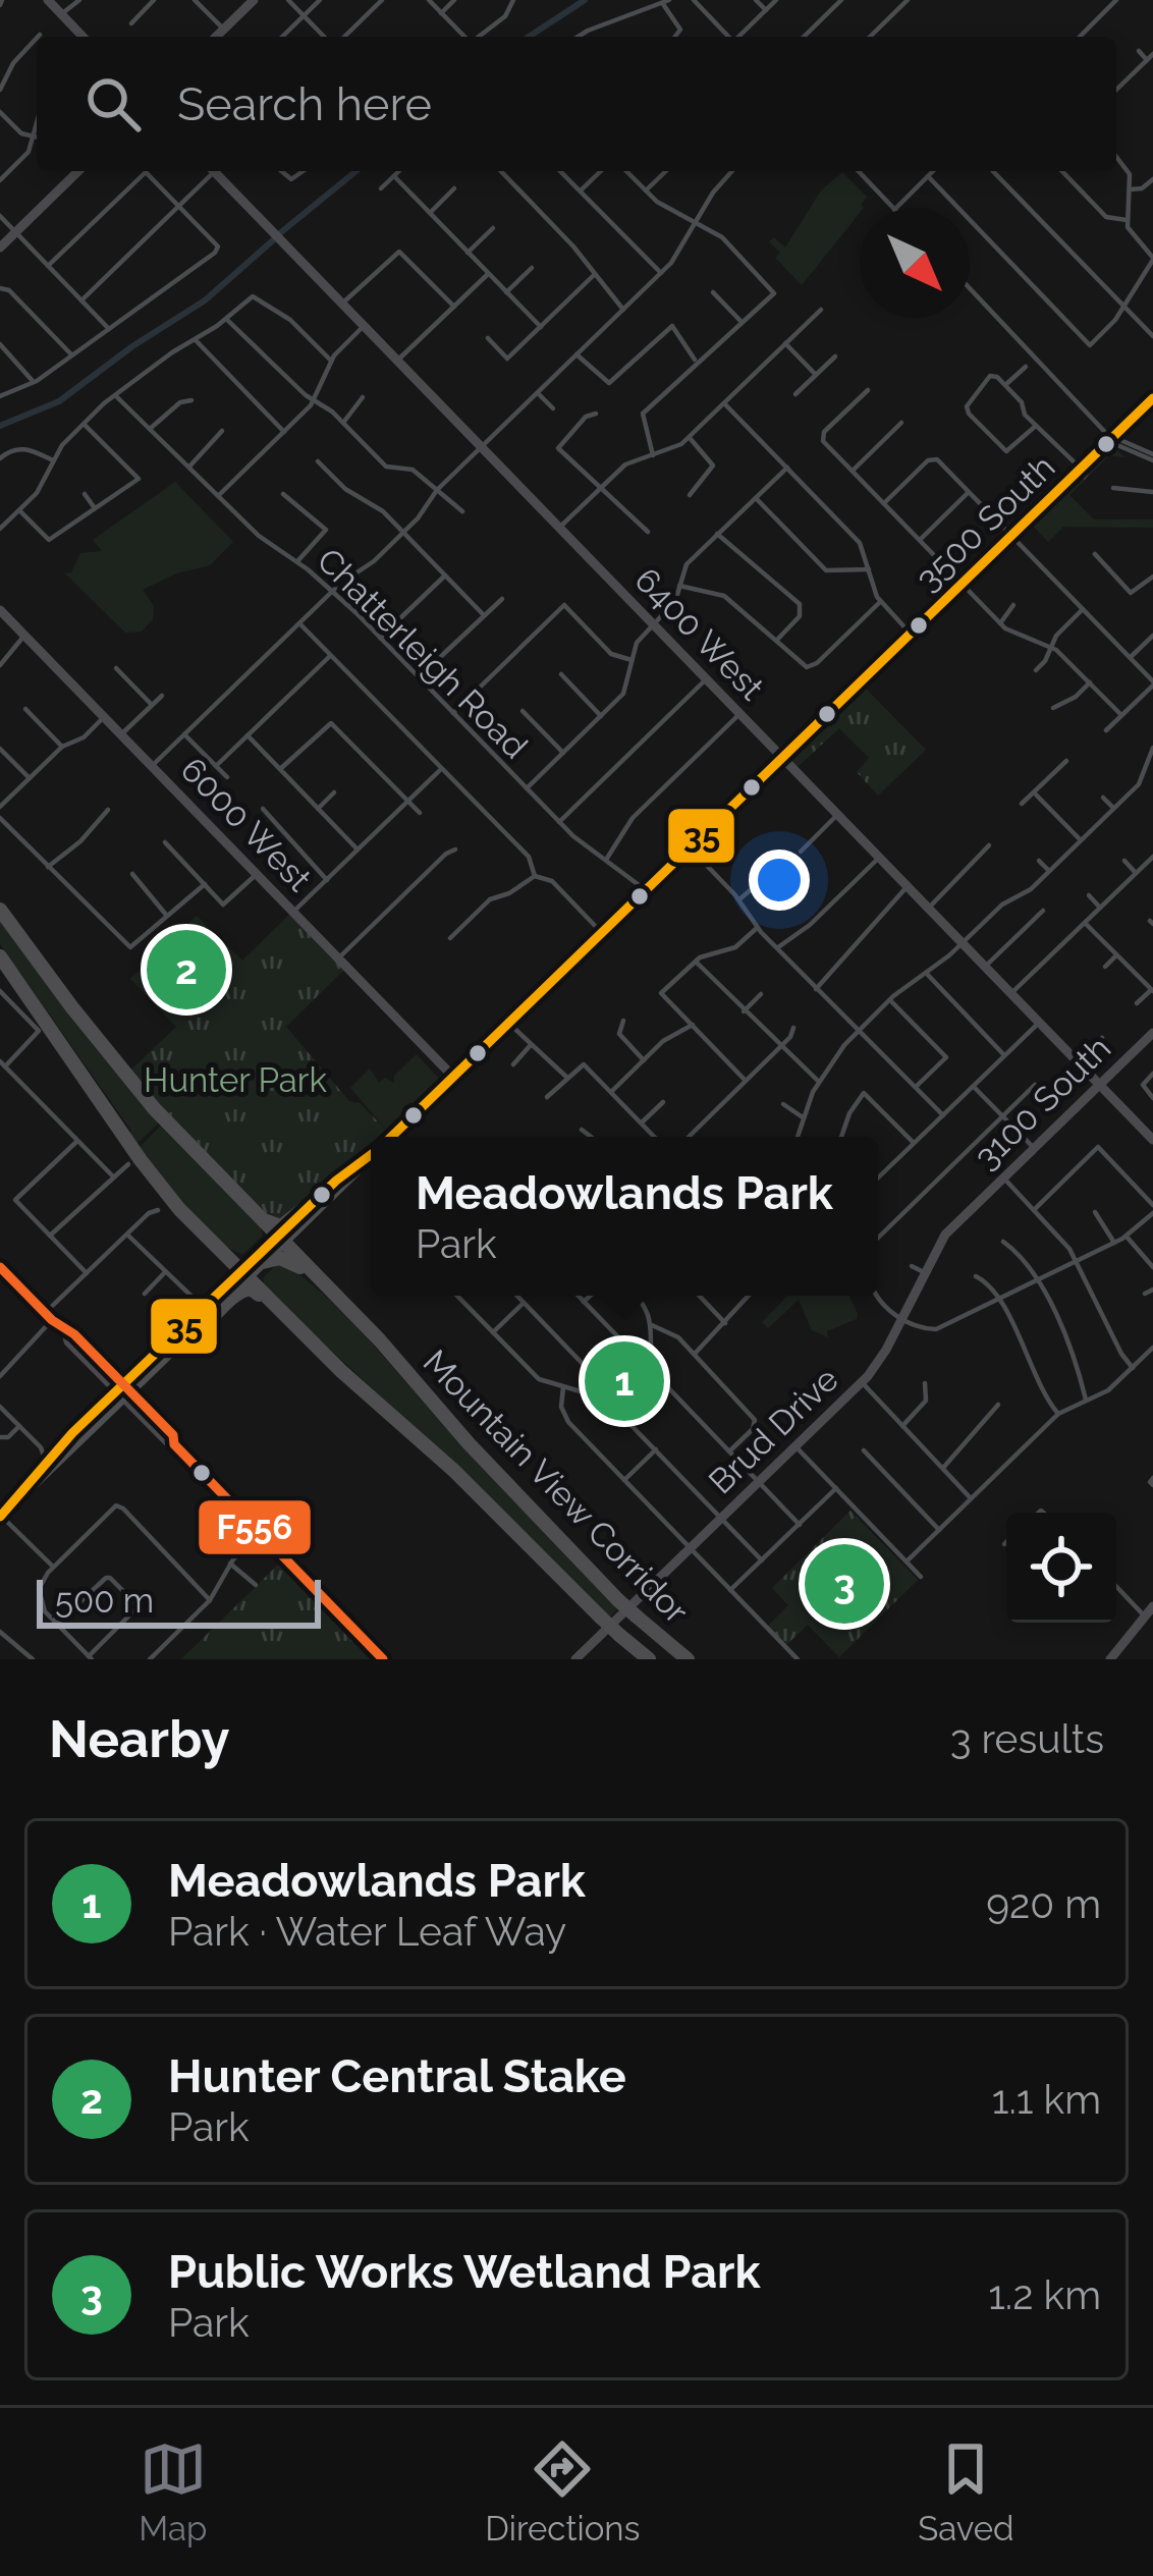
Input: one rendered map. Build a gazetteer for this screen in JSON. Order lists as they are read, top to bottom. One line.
{"streets":{"highway":["Mountain View Corridor"],"main road":["3500 South"],"street":["6400 West","Chatterleigh Road","6000 West","3100 South","Brud Drive"]},"crossings":[["3500 South","6400 West"],["3500 South","Chatterleigh Road"],["3500 South","6000 West"],["3500 South","Mountain View Corridor"],["6400 West","3100 South"],["3100 South","Brud Drive"]],"parks":["Hunter Park"],"lines":["transit line 35","transit line F556"],"scale_bar":"500 m","north":"bottom right","page":{"search":"Search here","pins":["2","1","3"],"popup":["Meadowlands Park","Park"],"scale":"500 m","heading":["Nearby","3 results"],"list":[{"mark":"1","name":"Meadowlands Park","note":"Park · Water Leaf Way","value":"920 m"},{"mark":"2","name":"Hunter Central Stake","note":"Park","value":"1.1 km"},{"mark":"3","name":"Public Works Wetland Park","note":"Park","value":"1.2 km"}],"nav":["Map","Directions","Saved"]}}
